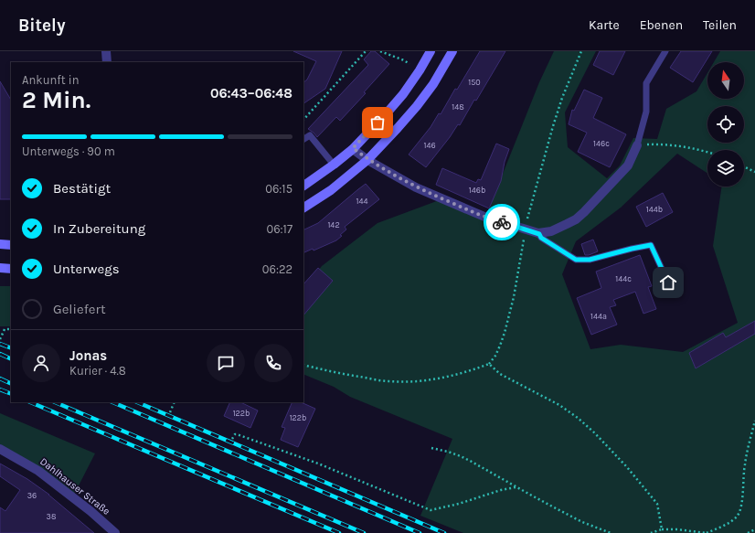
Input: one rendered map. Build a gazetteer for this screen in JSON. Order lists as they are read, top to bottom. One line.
{"streets":{"street":["Dahlhauser Straße"]},"house_numbers":["150","148","146c","146","146b","144","144b","142","144c","144a","122b","122b","36","38"],"north":"top","page":{"header":"Bitely","nav":["Karte","Ebenen","Teilen"],"heading":["2 Min.","Ankunft in","06:43–06:48"],"panel":["Jonas","Kurier · 4.8"],"bar":"Unterwegs · 90 m","list":[["Bestätigt","06:15"],["In Zubereitung","06:17"],["Unterwegs","06:22"],"Geliefert"]}}
